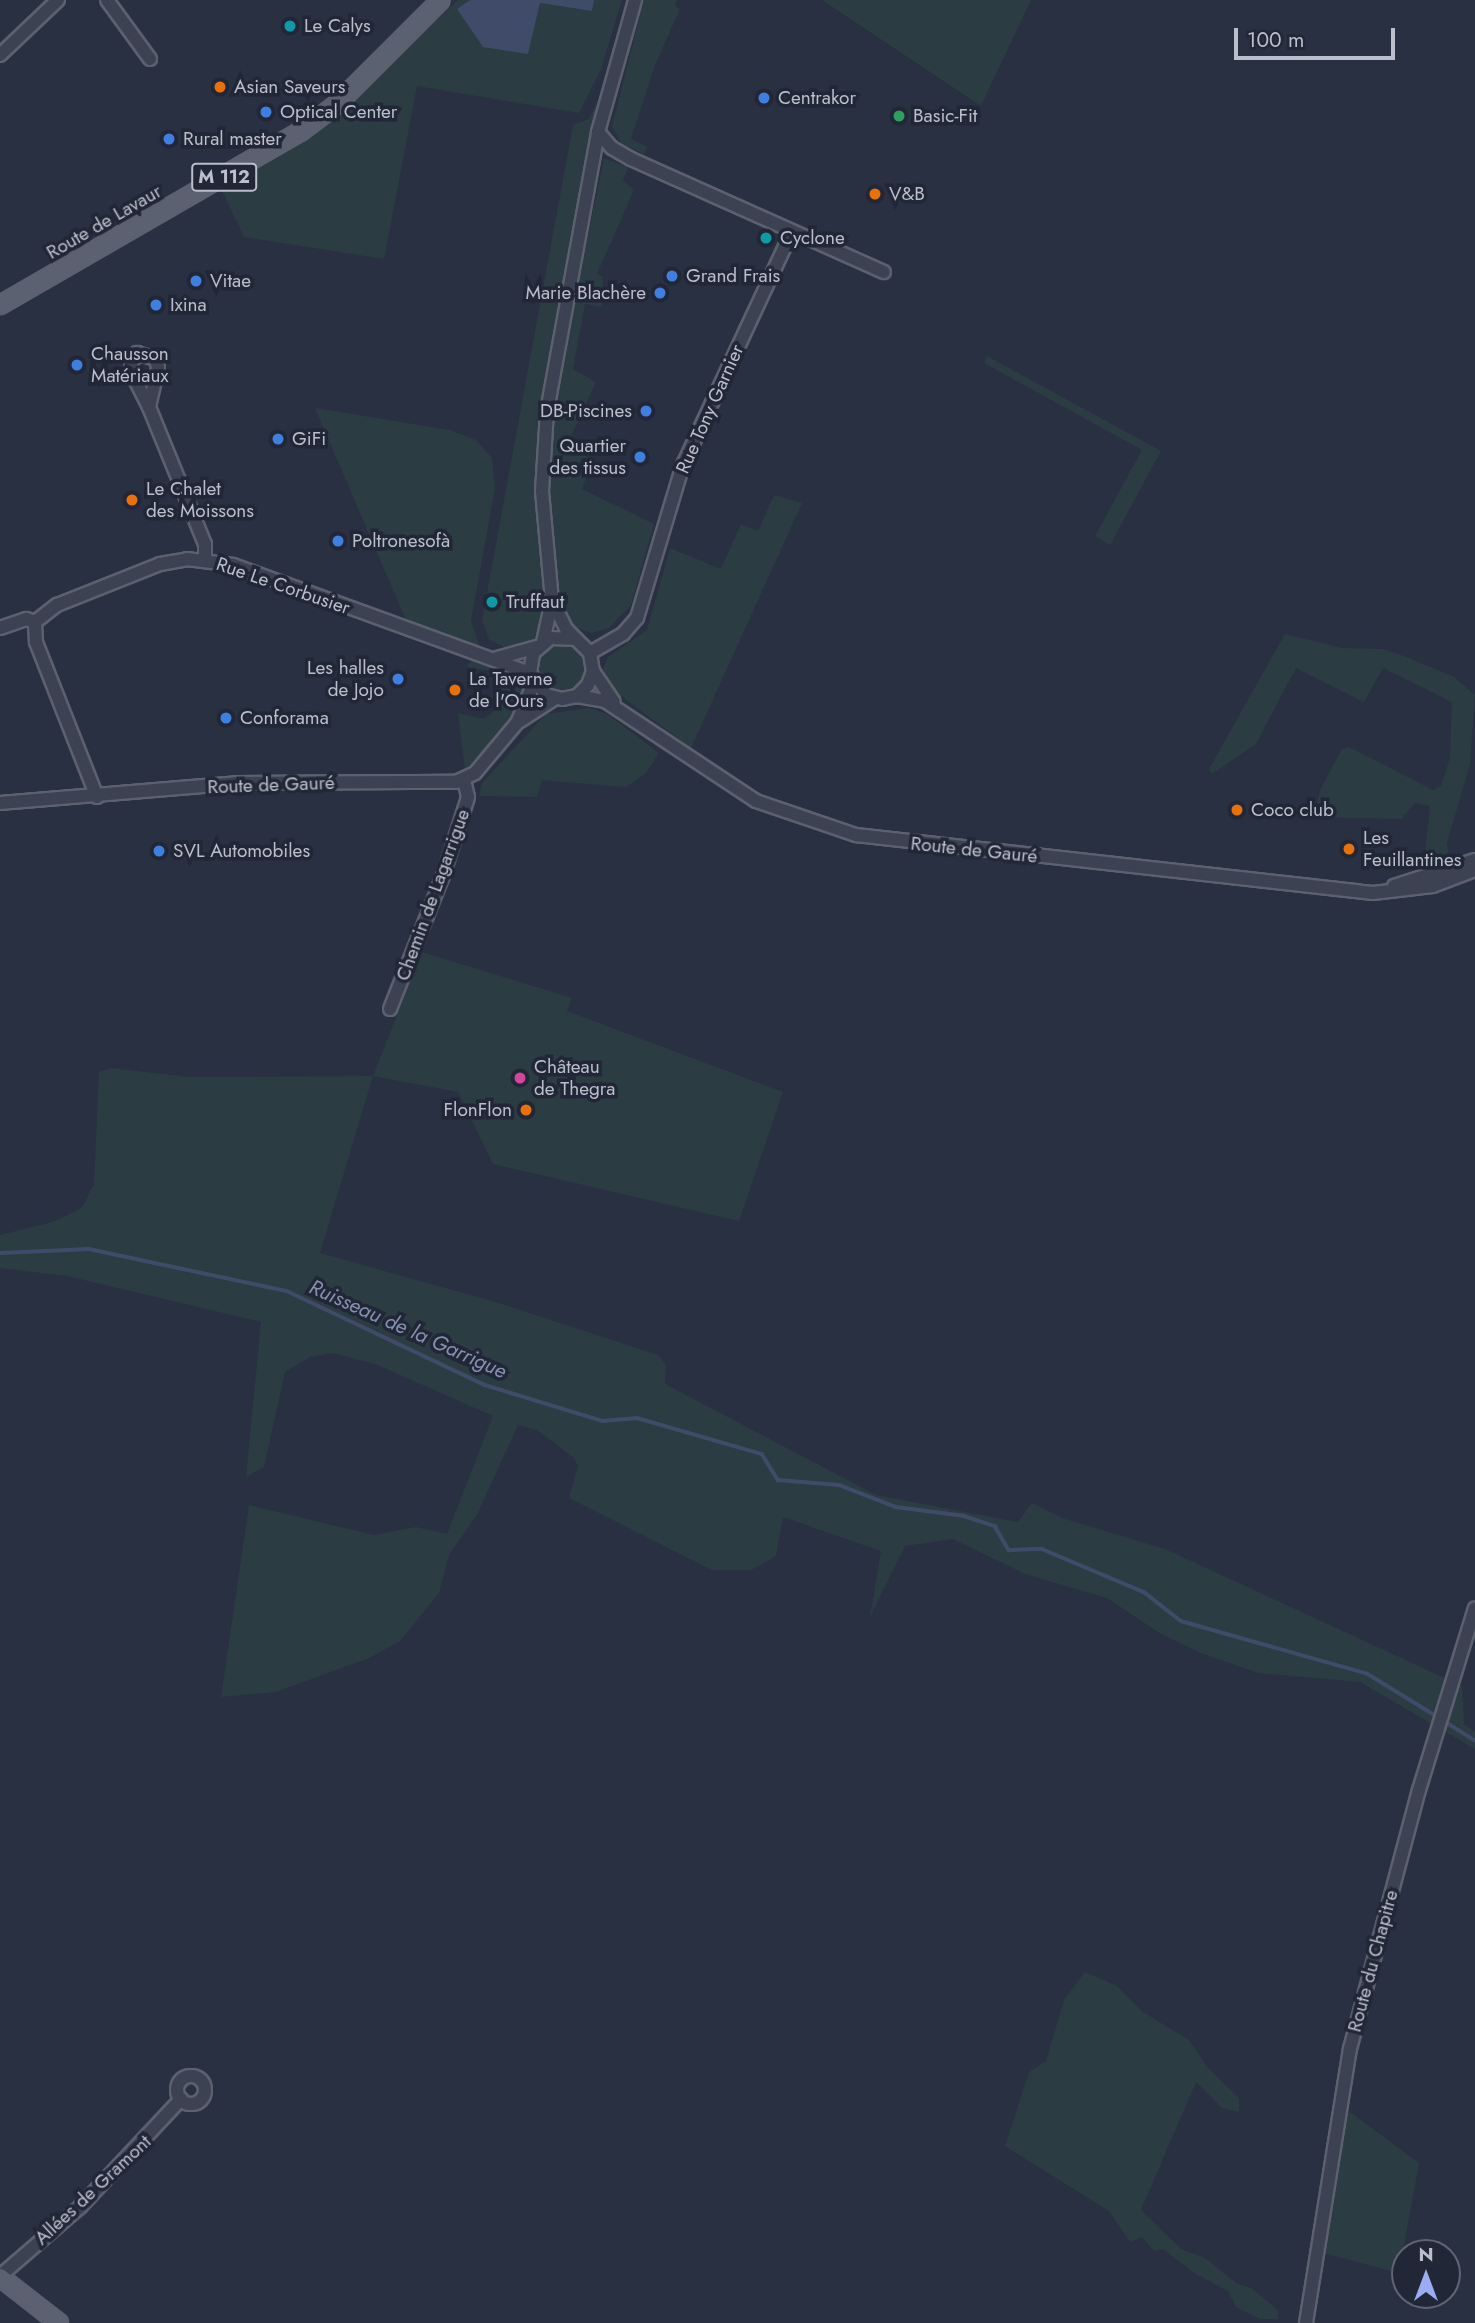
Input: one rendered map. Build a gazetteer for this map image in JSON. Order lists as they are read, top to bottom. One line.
{"streets":{"main road":["M 112","Route de Lavaur"],"street":["Rue Tony Garnier","Rue Le Corbusier","Route de Gauré","Chemin de Lagarrigue","Route du Chapitre","Allées de Gramont"]},"crossings":[["Rue Tony Garnier","Rue Le Corbusier"],["Rue Tony Garnier","Route de Gauré"],["Rue Le Corbusier","Route de Gauré"],["Route de Gauré","Chemin de Lagarrigue"]],"water":["Ruisseau de la Garrigue"],"places":["Le Calys","Asian Saveurs","Centrakor","Optical Center","Basic-Fit","Rural master","V&B","Cyclone","Grand Frais","Vitae","Marie Blachère","Ixina","Chausson Matériaux","DB-Piscines","GiFi","Quartier des tissus","Le Chalet des Moissons","Poltronesofà","Truffaut","Les halles de Jojo","La Taverne de l'Ours","Conforama","Coco club","Les Feuillantines","SVL Automobiles","Château de Thegra","FlonFlon"],"scale_bar":"100 m","north":"top"}
